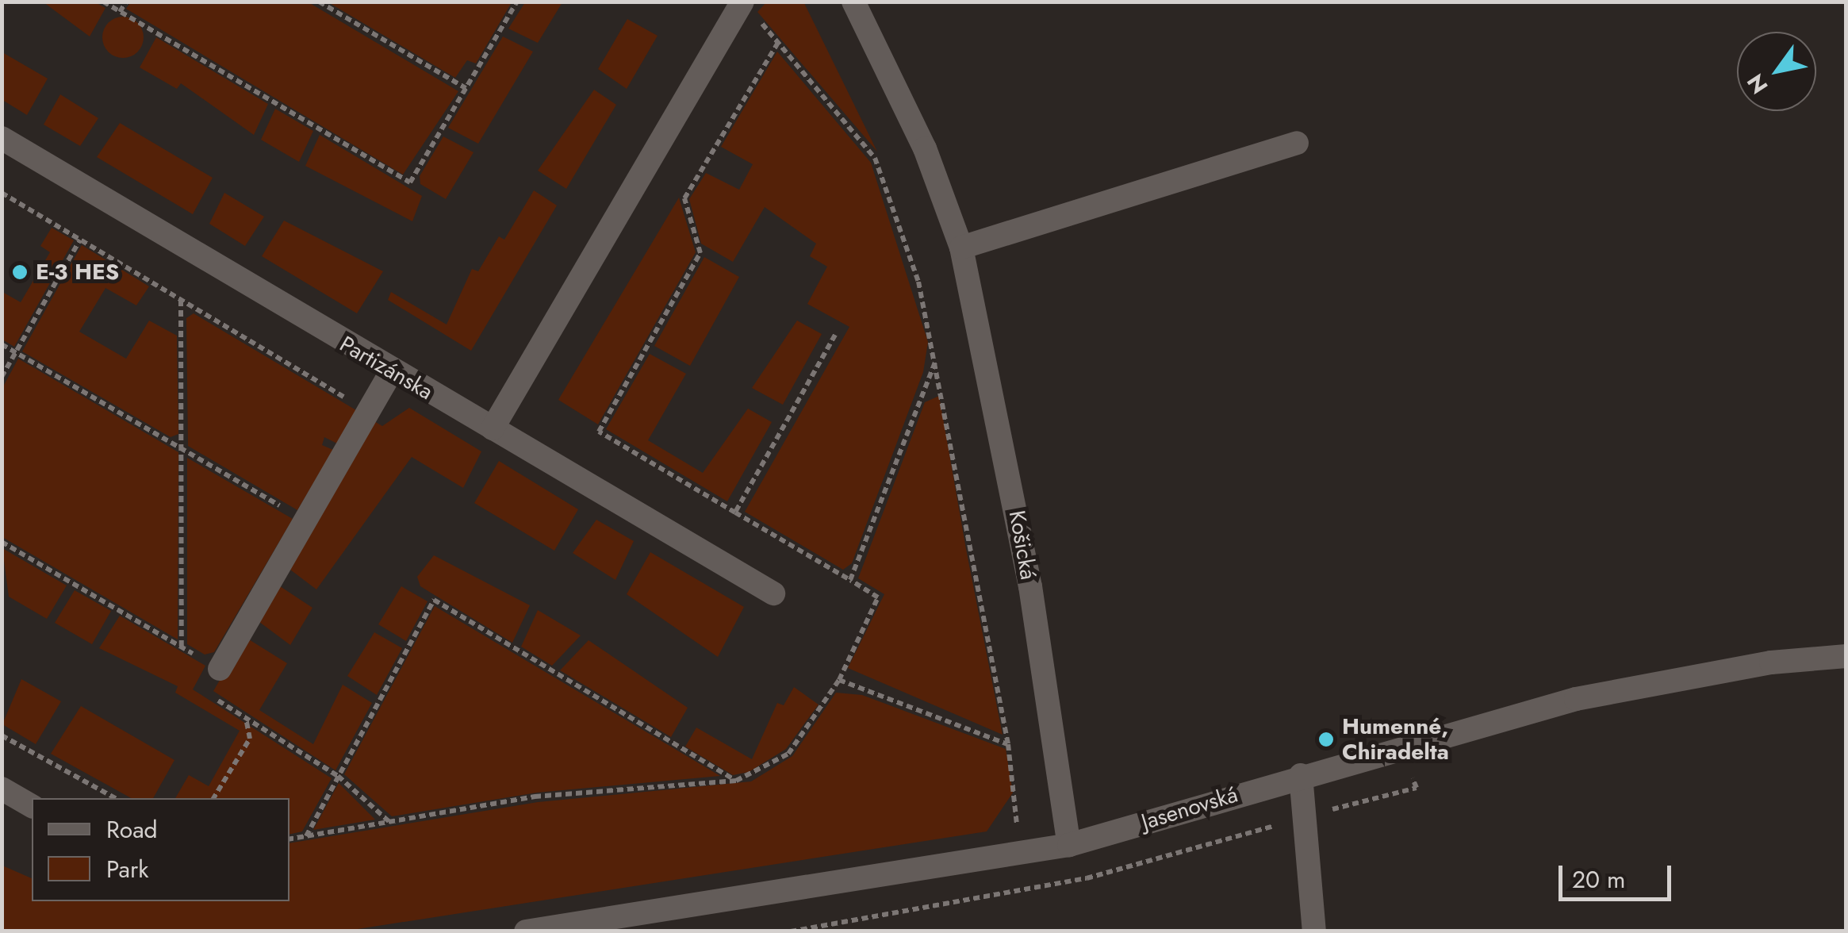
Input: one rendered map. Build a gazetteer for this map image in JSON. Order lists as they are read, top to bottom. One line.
{"streets":{"street":["Partizánska","Košická","Jasenovská"]},"crossings":[["Košická","Jasenovská"]],"places":["E-3 HES","Humenné, Chiradelta"],"legend":["Road","Park"],"scale_bar":"20 m","north":"bottom left"}
